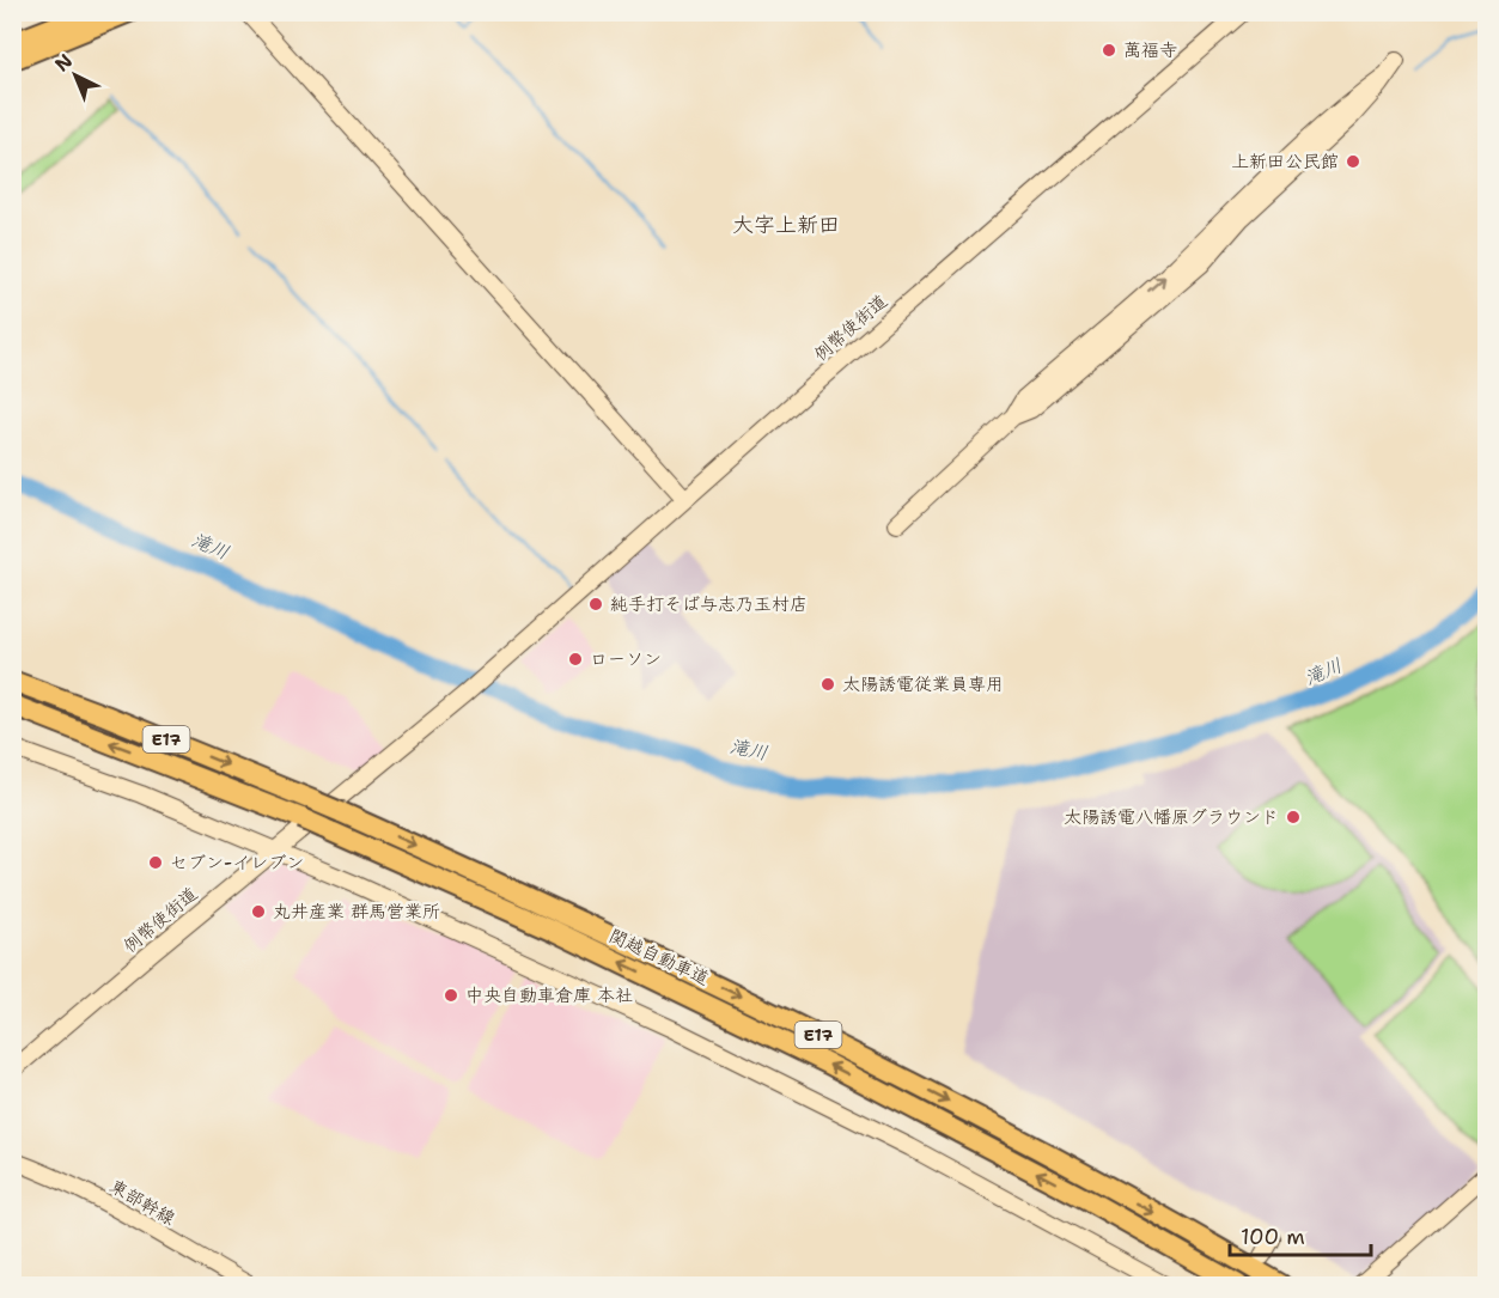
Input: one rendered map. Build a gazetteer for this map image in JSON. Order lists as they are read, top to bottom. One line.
{"streets":{"highway":["E17","関越自動車道"],"street":["例幣使街道","東部幹線"]},"districts":["大字上新田"],"water":["滝川"],"places":["萬福寺","上新田公民館","純手打そば与志乃玉村店","ローソン","太陽誘電従業員専用","太陽誘電八幡原グラウンド","セブン-イレブン","丸井産業 群馬営業所","中央自動車倉庫 本社"],"scale_bar":"100 m","north":"top left"}
